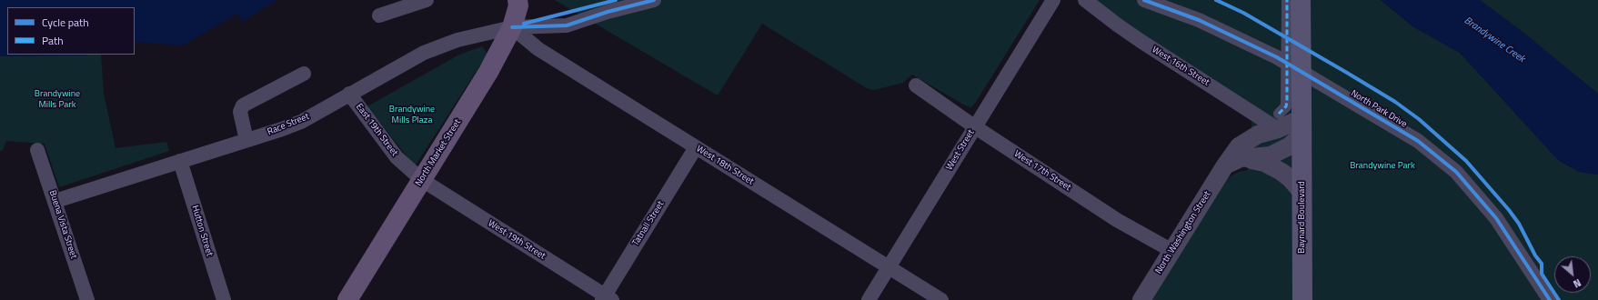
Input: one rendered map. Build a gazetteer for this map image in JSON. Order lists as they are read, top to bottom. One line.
{"streets":{"main road":["North Market Street","Baynard Boulevard"],"street":["West 16th Street","North Park Drive","Race Street","East 19th Street","West Street","West 18th Street","West 17th Street","Tatnall Street","Buena Vista Street","Hutton Street","North Washington Street","West 19th Street"]},"crossings":[["West 16th Street","Baynard Boulevard"],["West 16th Street","North Washington Street"],["Race Street","East 19th Street"],["Race Street","North Market Street"],["Race Street","West 18th Street"],["Race Street","Buena Vista Street"],["Race Street","Hutton Street"],["East 19th Street","North Market Street"],["East 19th Street","West 19th Street"],["West Street","West 18th Street"],["West Street","West 17th Street"],["North Market Street","West 18th Street"],["North Market Street","West 19th Street"],["West 18th Street","Tatnall Street"],["West 17th Street","North Washington Street"],["Baynard Boulevard","North Washington Street"],["Tatnall Street","West 19th Street"]],"water":["Brandywine Creek"],"parks":["Brandywine Mills Park","Brandywine Mills Plaza","Brandywine Park"],"legend":["Cycle path","Path"],"north":"bottom right"}
